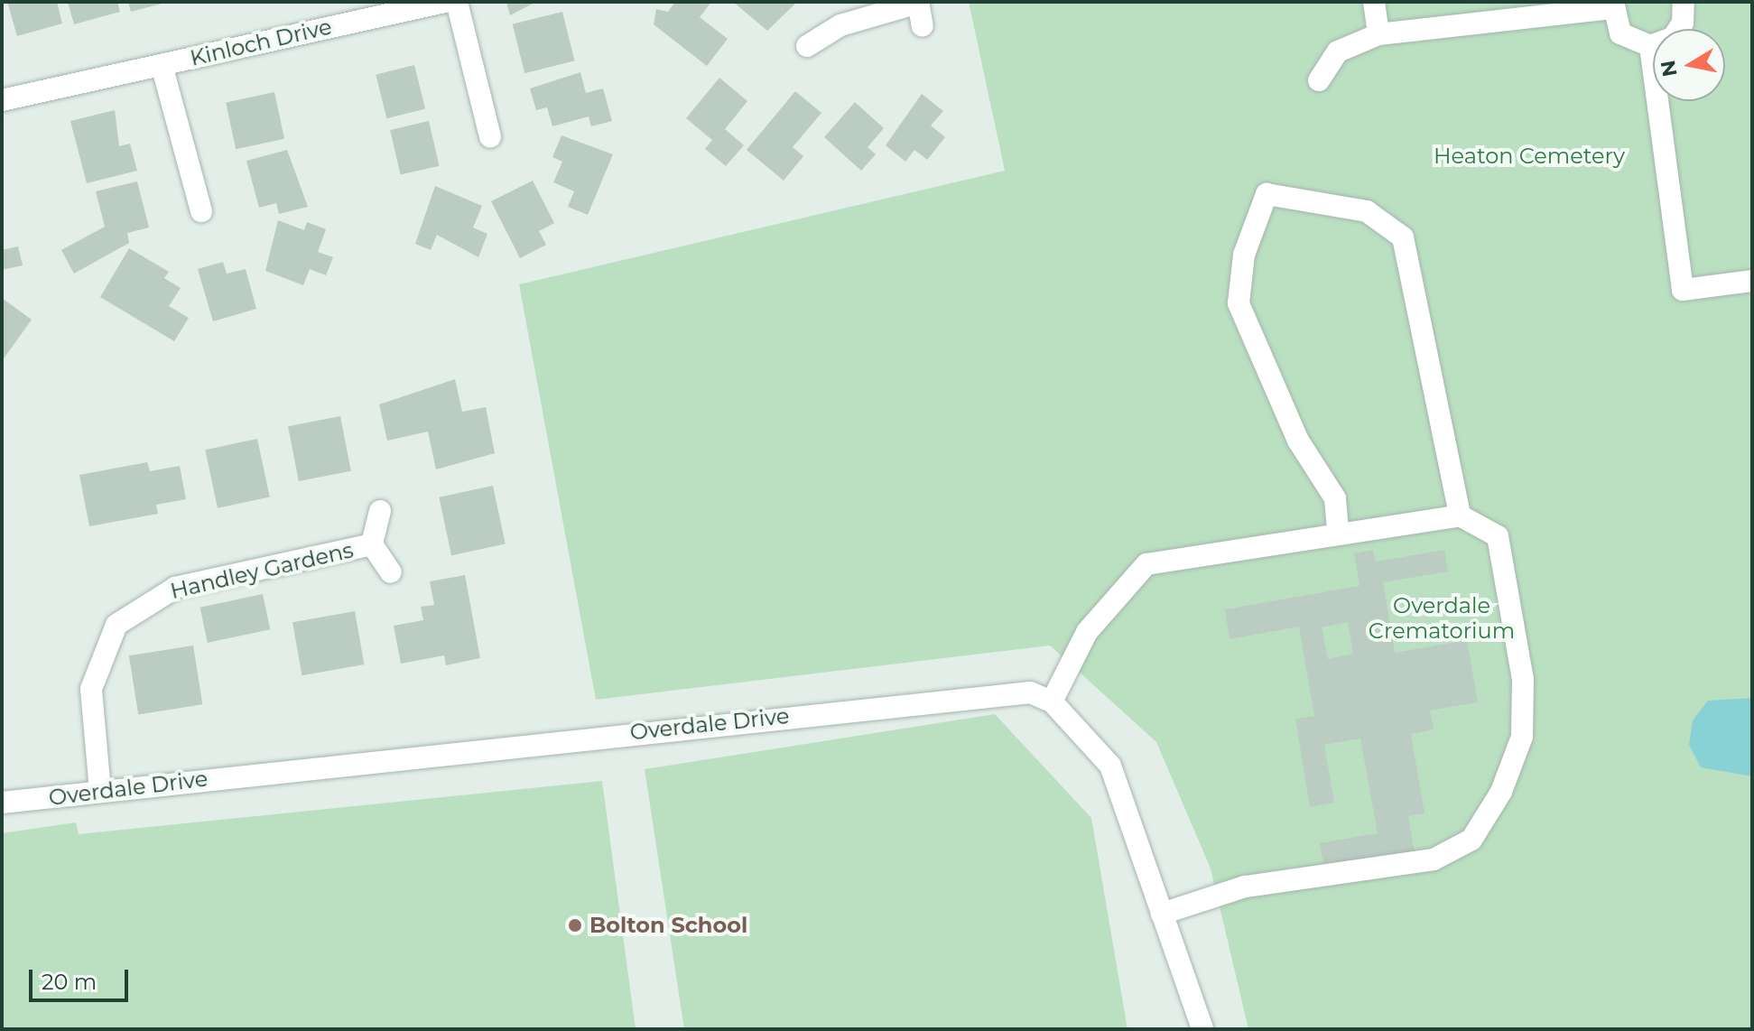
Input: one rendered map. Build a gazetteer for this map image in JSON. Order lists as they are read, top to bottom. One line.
{"streets":{"street":["Kinloch Drive","Handley Gardens","Overdale Drive"]},"crossings":[["Handley Gardens","Overdale Drive"]],"parks":["Heaton Cemetery","Overdale Crematorium"],"places":["Bolton School"],"scale_bar":"20 m","north":"left"}
